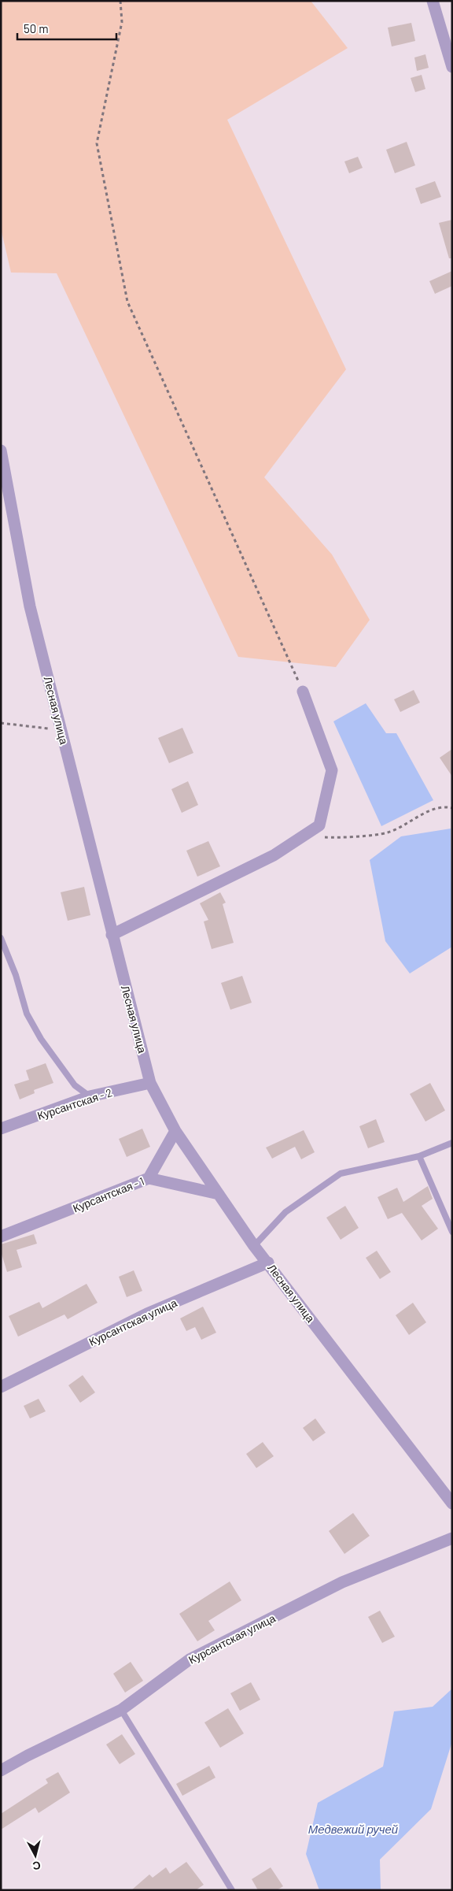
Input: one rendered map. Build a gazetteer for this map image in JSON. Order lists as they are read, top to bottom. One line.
{"streets":{"street":["Лесная улица","Курсантская - 2","Курсантская - 1","Курсантская улица"]},"crossings":[["Лесная улица","Курсантская - 2"],["Лесная улица","Курсантская - 1"],["Лесная улица","Курсантская улица"]],"water":["Медвежий ручей"],"scale_bar":"50 m","north":"bottom"}
